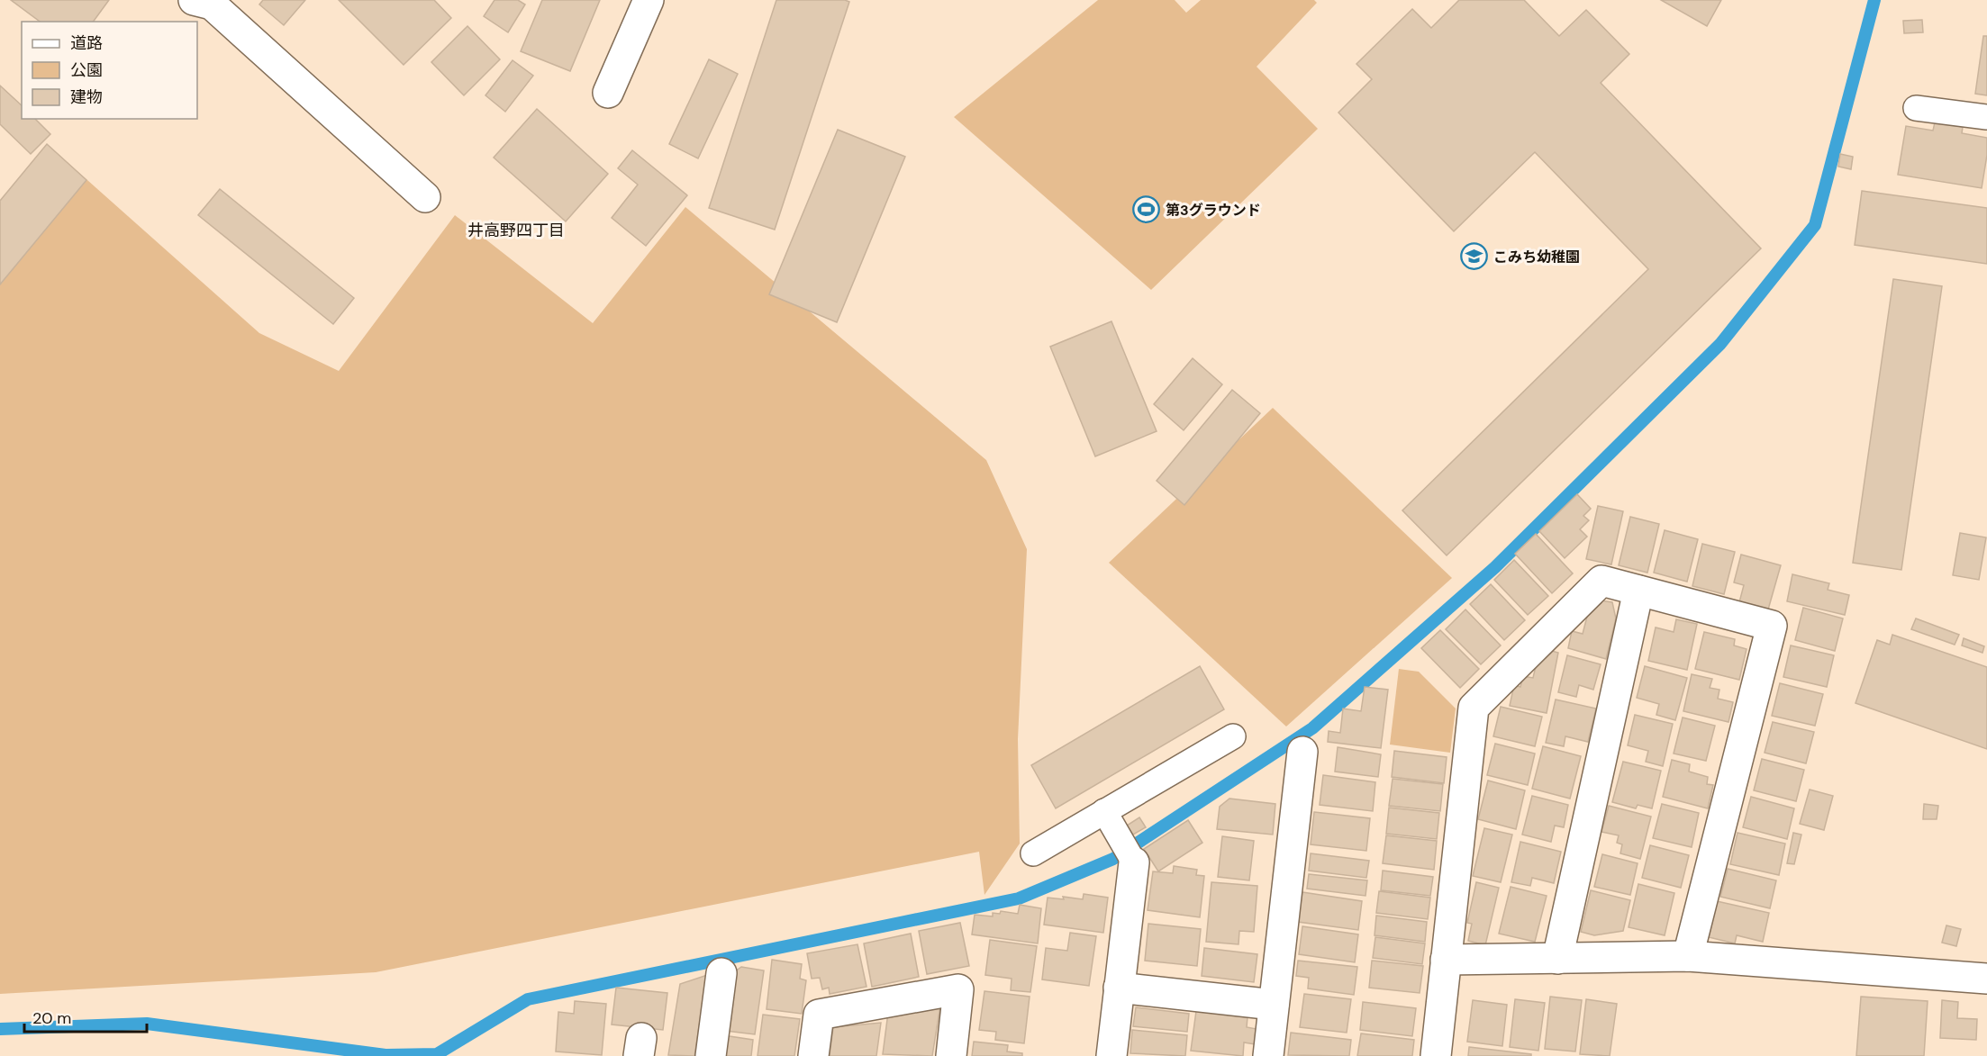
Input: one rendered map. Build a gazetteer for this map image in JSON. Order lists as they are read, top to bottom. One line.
{"districts":["井高野四丁目"],"places":{"sports":["第3グラウンド"],"school or university":["こみち幼稚園"]},"legend":["道路","公園","建物"],"scale_bar":"20 m"}
